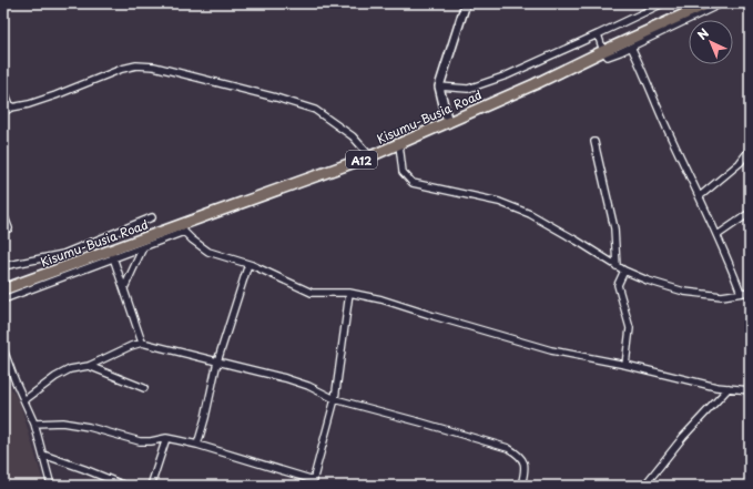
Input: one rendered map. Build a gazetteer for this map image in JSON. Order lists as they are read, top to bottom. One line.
{"streets":{"highway":["Kisumu-Busia Road","A12"]},"north":"top left"}
